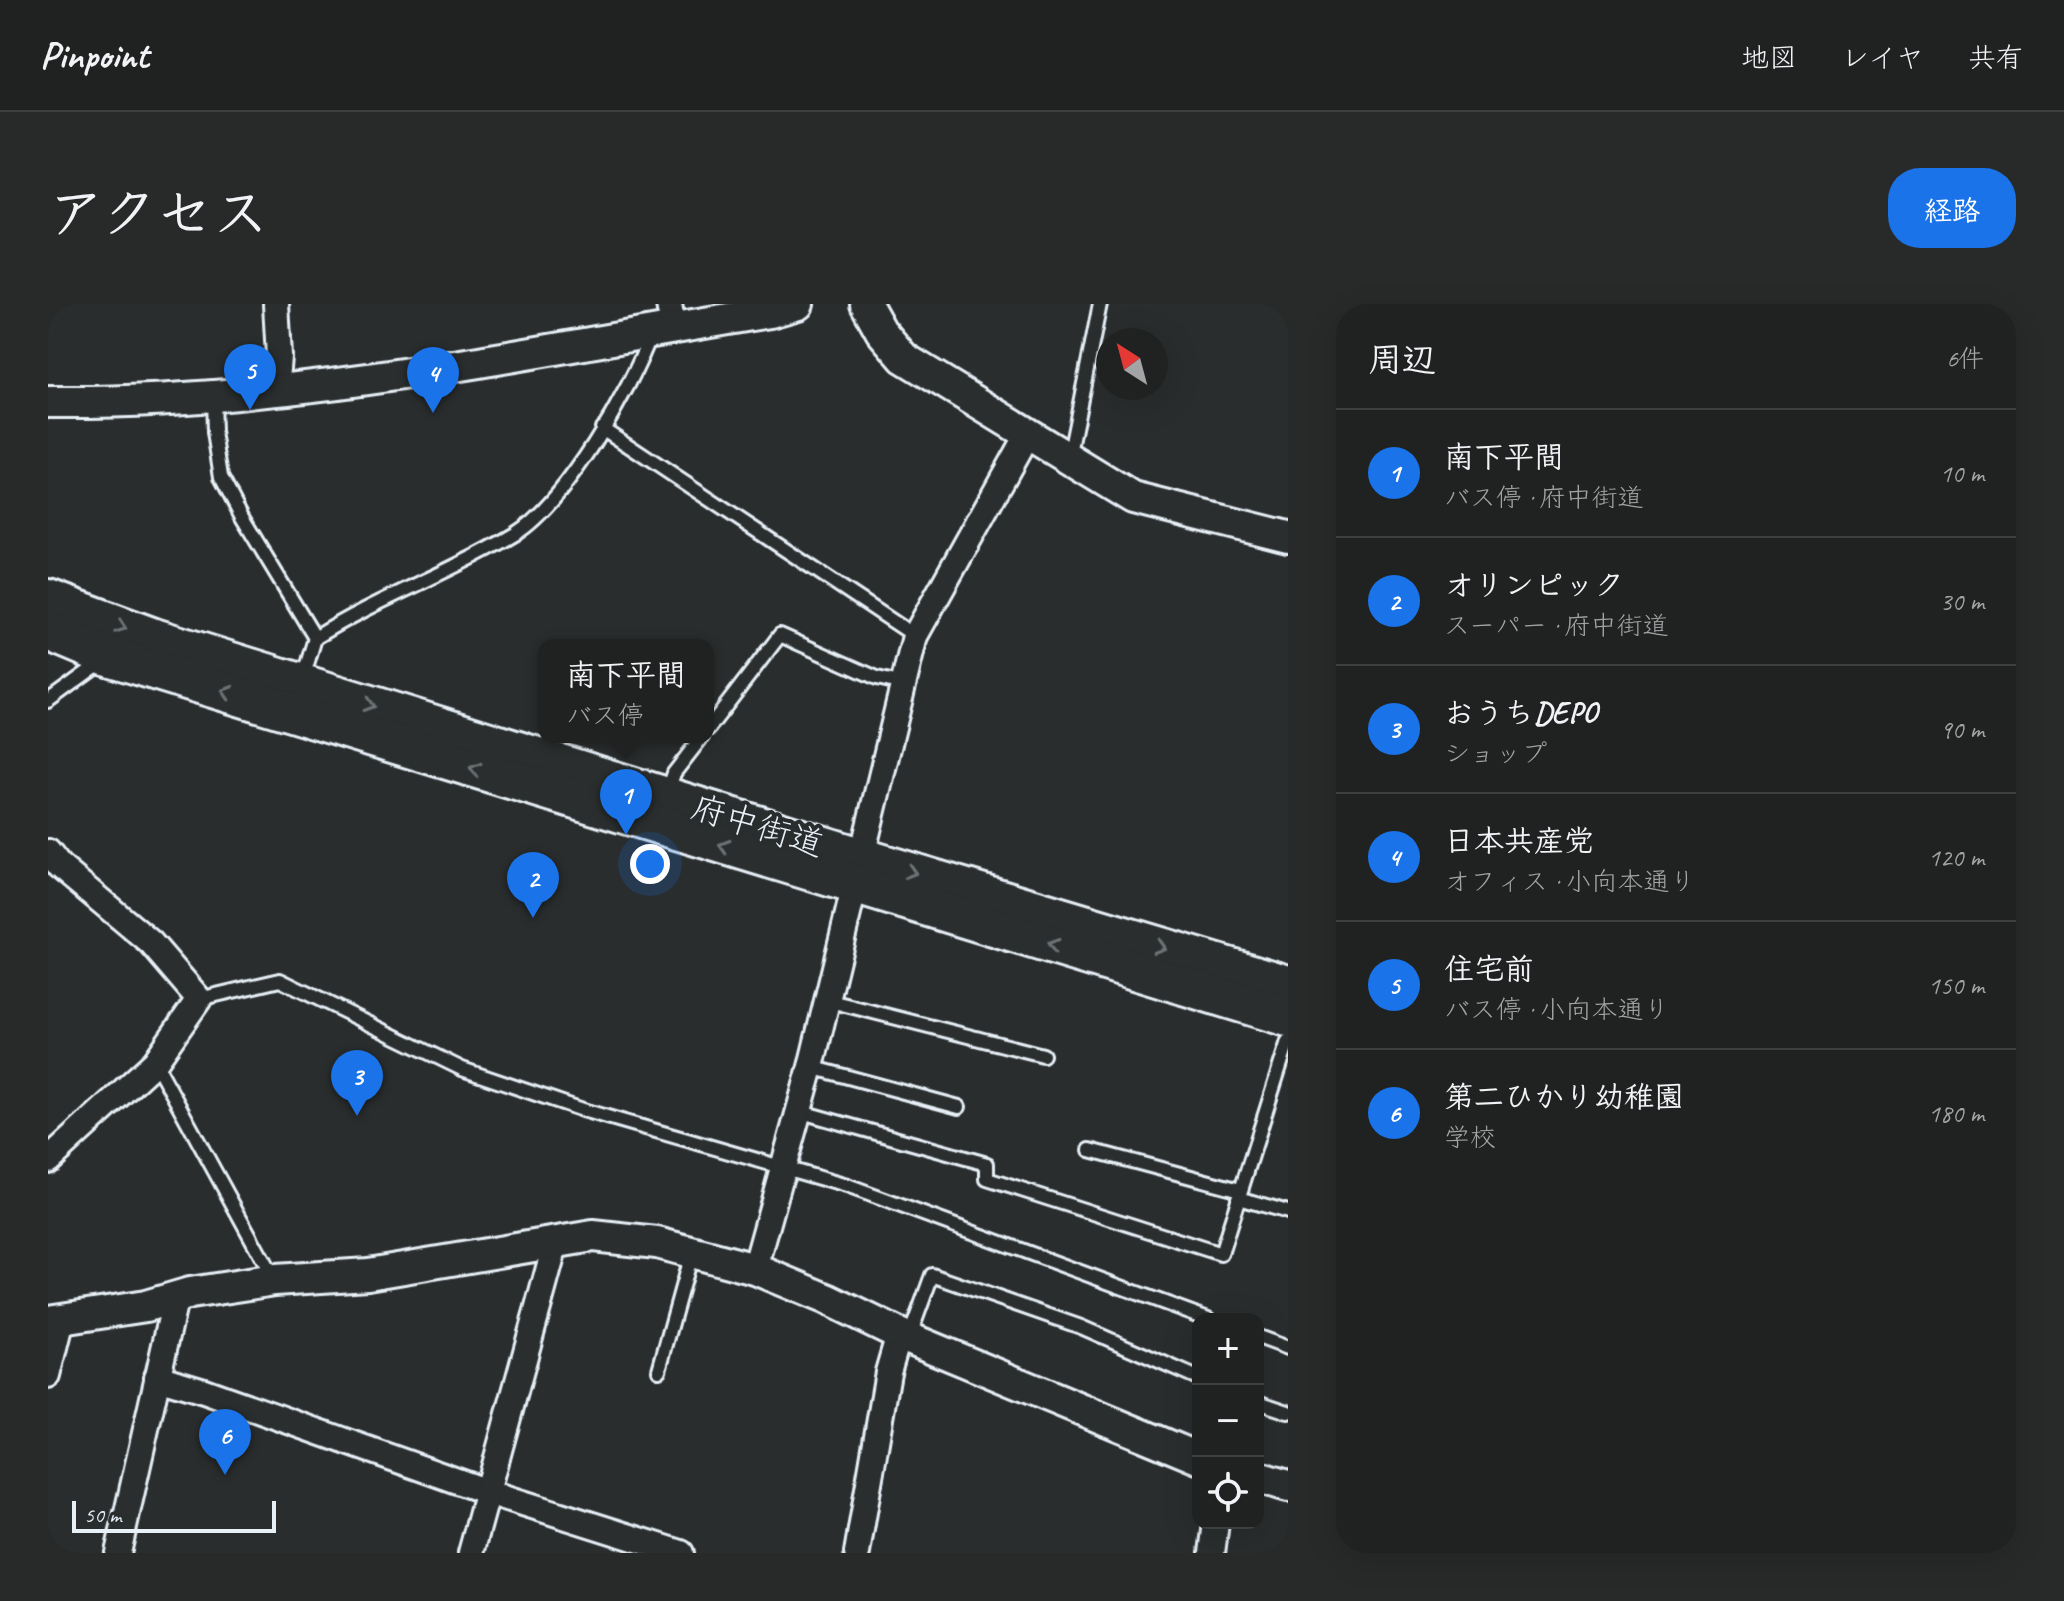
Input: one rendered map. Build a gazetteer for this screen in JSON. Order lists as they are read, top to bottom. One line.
{"streets":{"highway":["府中街道"]},"scale_bar":"50 m","north":"top left","page":{"header":"Pinpoint","nav":["地図","レイヤ","共有"],"title":"アクセス","buttons":"経路","heading":["周辺","6件"],"pins":["5","4","1","2","3","6"],"list":[{"mark":"1","name":"南下平間","note":"バス停 · 府中街道","value":"10 m"},{"mark":"2","name":"オリンピック","note":"スーパー · 府中街道","value":"30 m"},{"mark":"3","name":"おうちDEPO","note":"ショップ","value":"90 m"},{"mark":"4","name":"日本共産党","note":"オフィス · 小向本通り","value":"120 m"},{"mark":"5","name":"住宅前","note":"バス停 · 小向本通り","value":"150 m"},{"mark":"6","name":"第二ひかり幼稚園","note":"学校","value":"180 m"}],"popup":["南下平間","バス停"],"map_buttons":["+","−"],"scale":"50 m"}}
